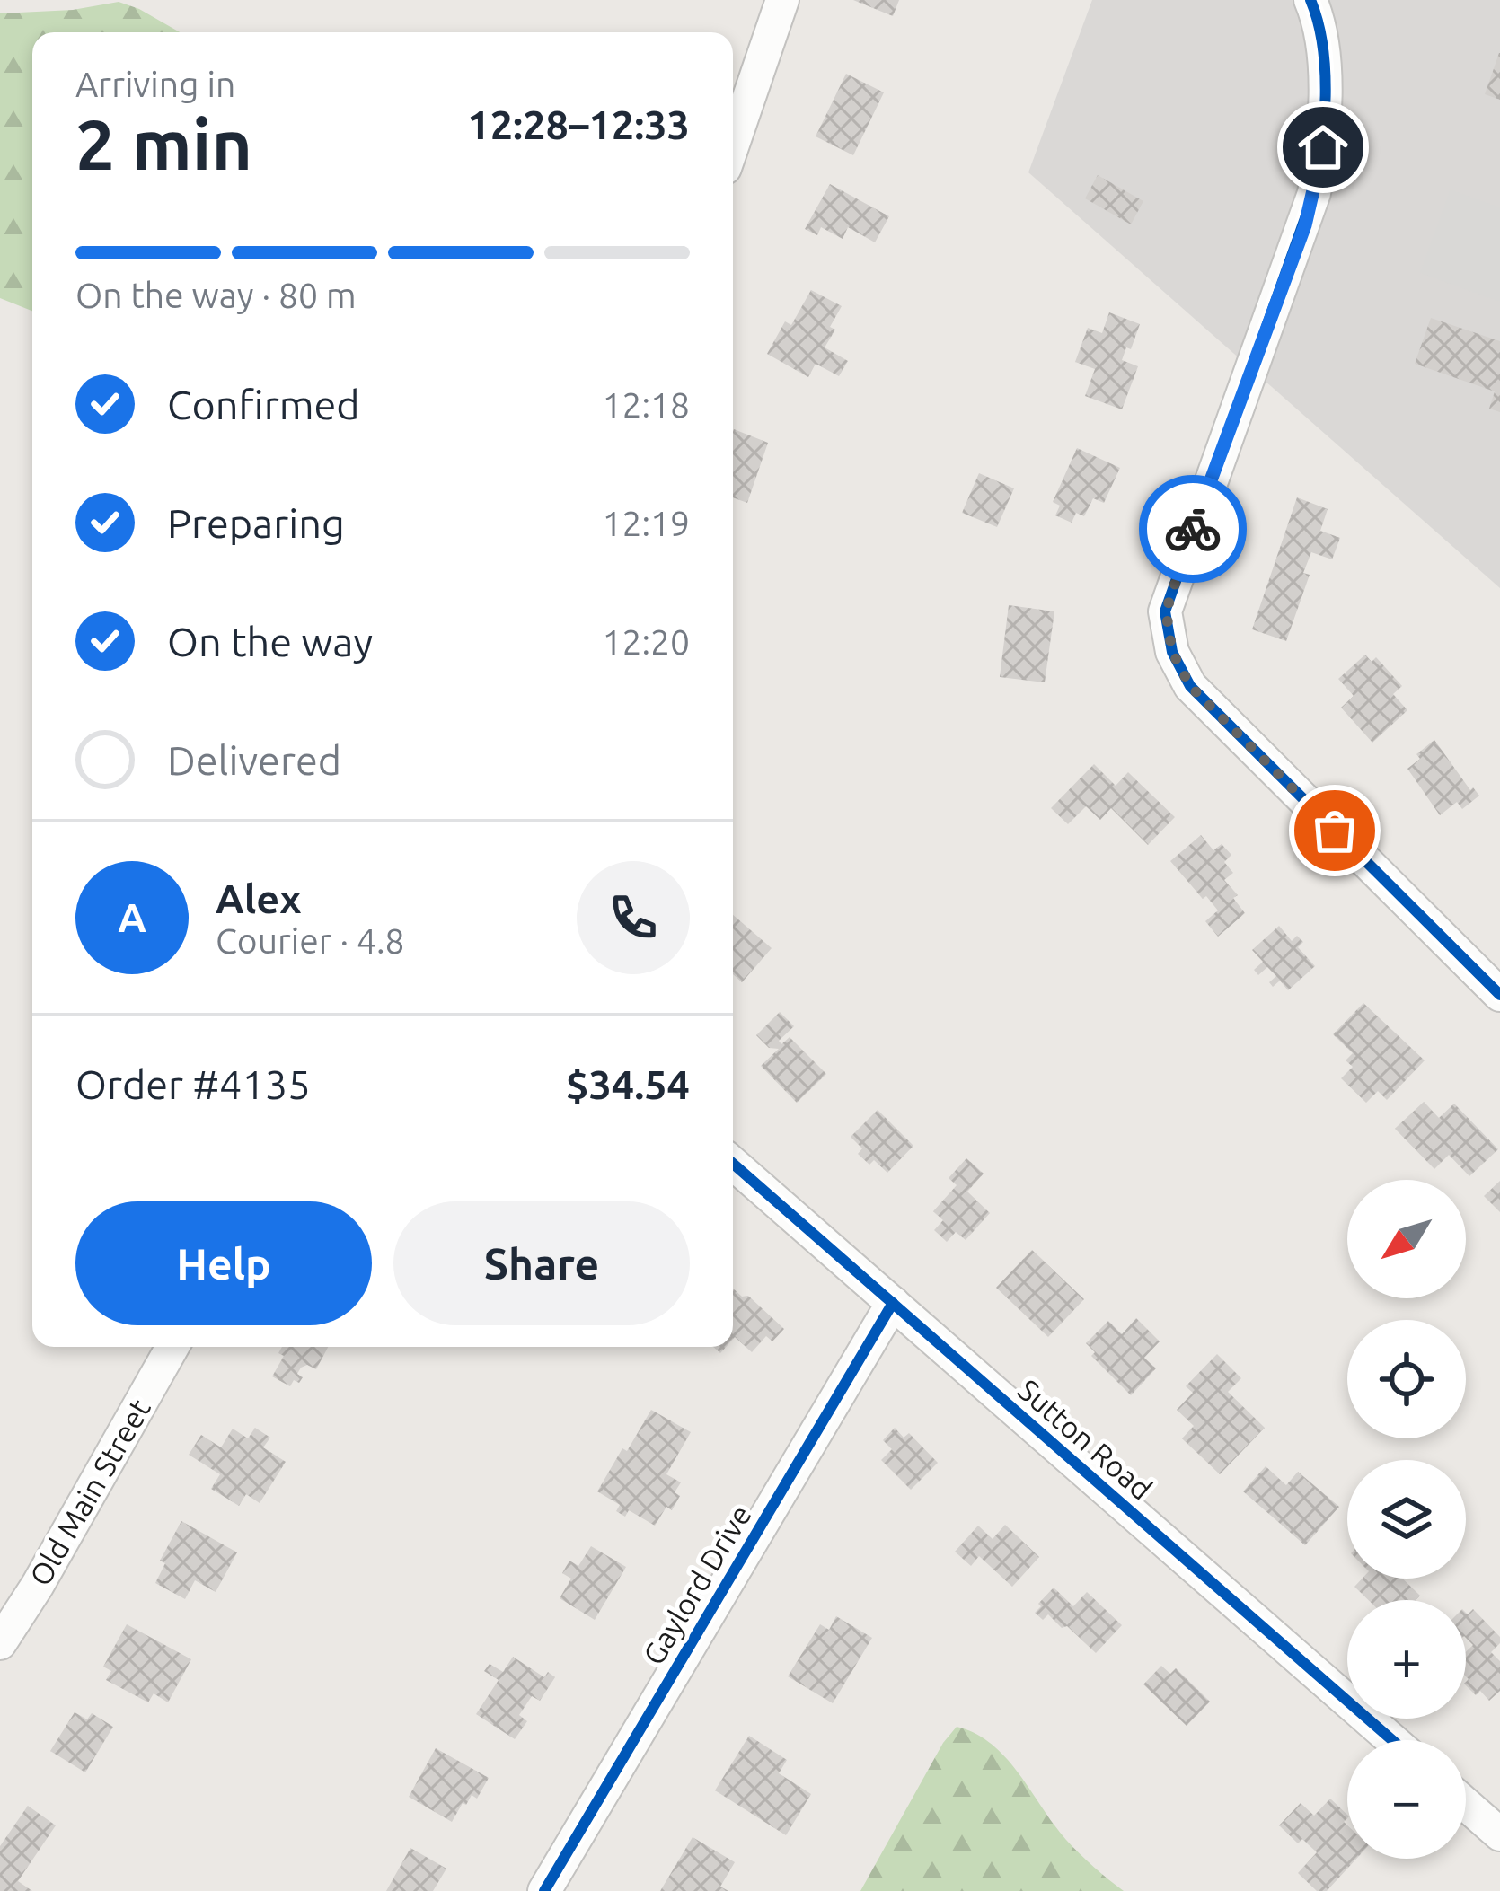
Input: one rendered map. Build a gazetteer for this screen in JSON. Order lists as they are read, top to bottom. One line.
{"streets":{"street":["Sutton Road","Old Main Street","Gaylord Drive"]},"crossings":[["Sutton Road","Gaylord Drive"]],"north":"bottom left","page":{"heading":["2 min","Arriving in","12:28–12:33"],"panel":["Alex","Courier · 4.8","Order #4135","$34.54"],"bar":"On the way · 80 m","list":[["Confirmed","12:18"],["Preparing","12:19"],["On the way","12:20"],"Delivered"],"round":"A","map_buttons":["+","−"],"buttons":["Help","Share"]}}
